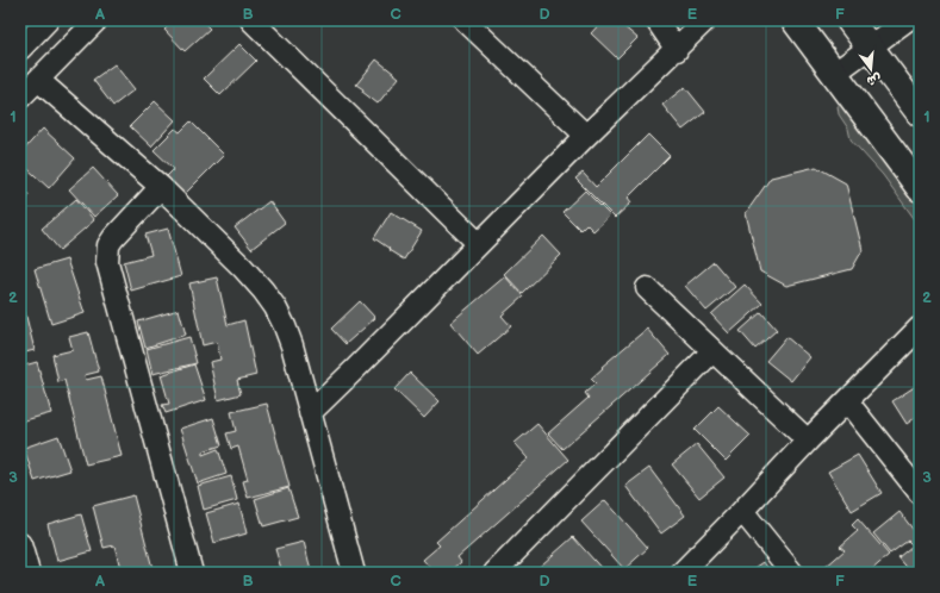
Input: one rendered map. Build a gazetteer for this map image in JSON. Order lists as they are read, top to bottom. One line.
{"north":"bottom","grid":{"columns":["A","B","C","D","E","F"],"rows":["1","2","3"]}}
